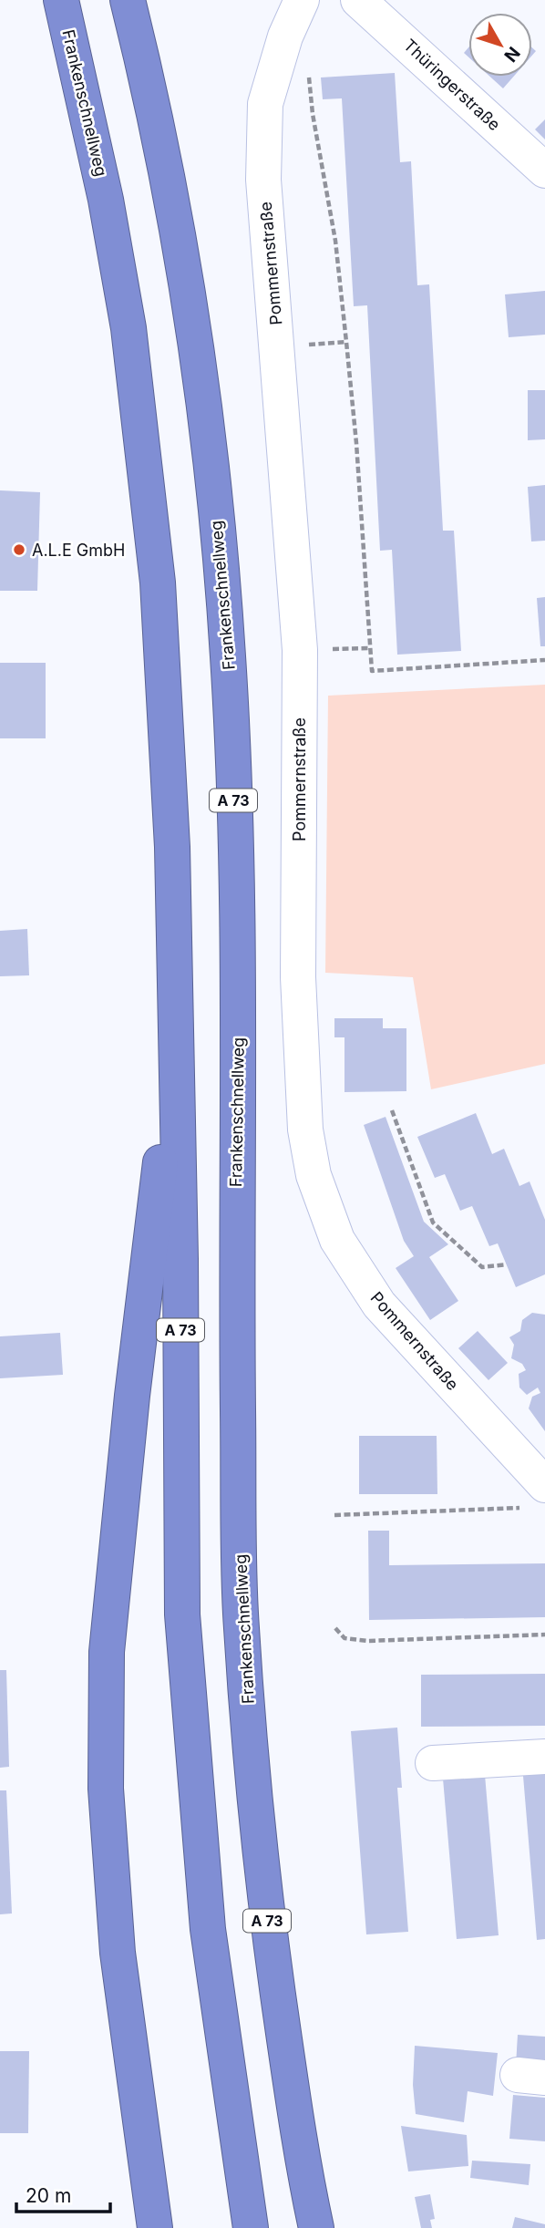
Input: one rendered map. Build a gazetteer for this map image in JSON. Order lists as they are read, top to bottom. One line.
{"streets":{"highway":["Frankenschnellweg","A 73"],"street":["Thüringerstraße","Pommernstraße"]},"places":["A.L.E GmbH"],"scale_bar":"20 m","north":"bottom right"}
